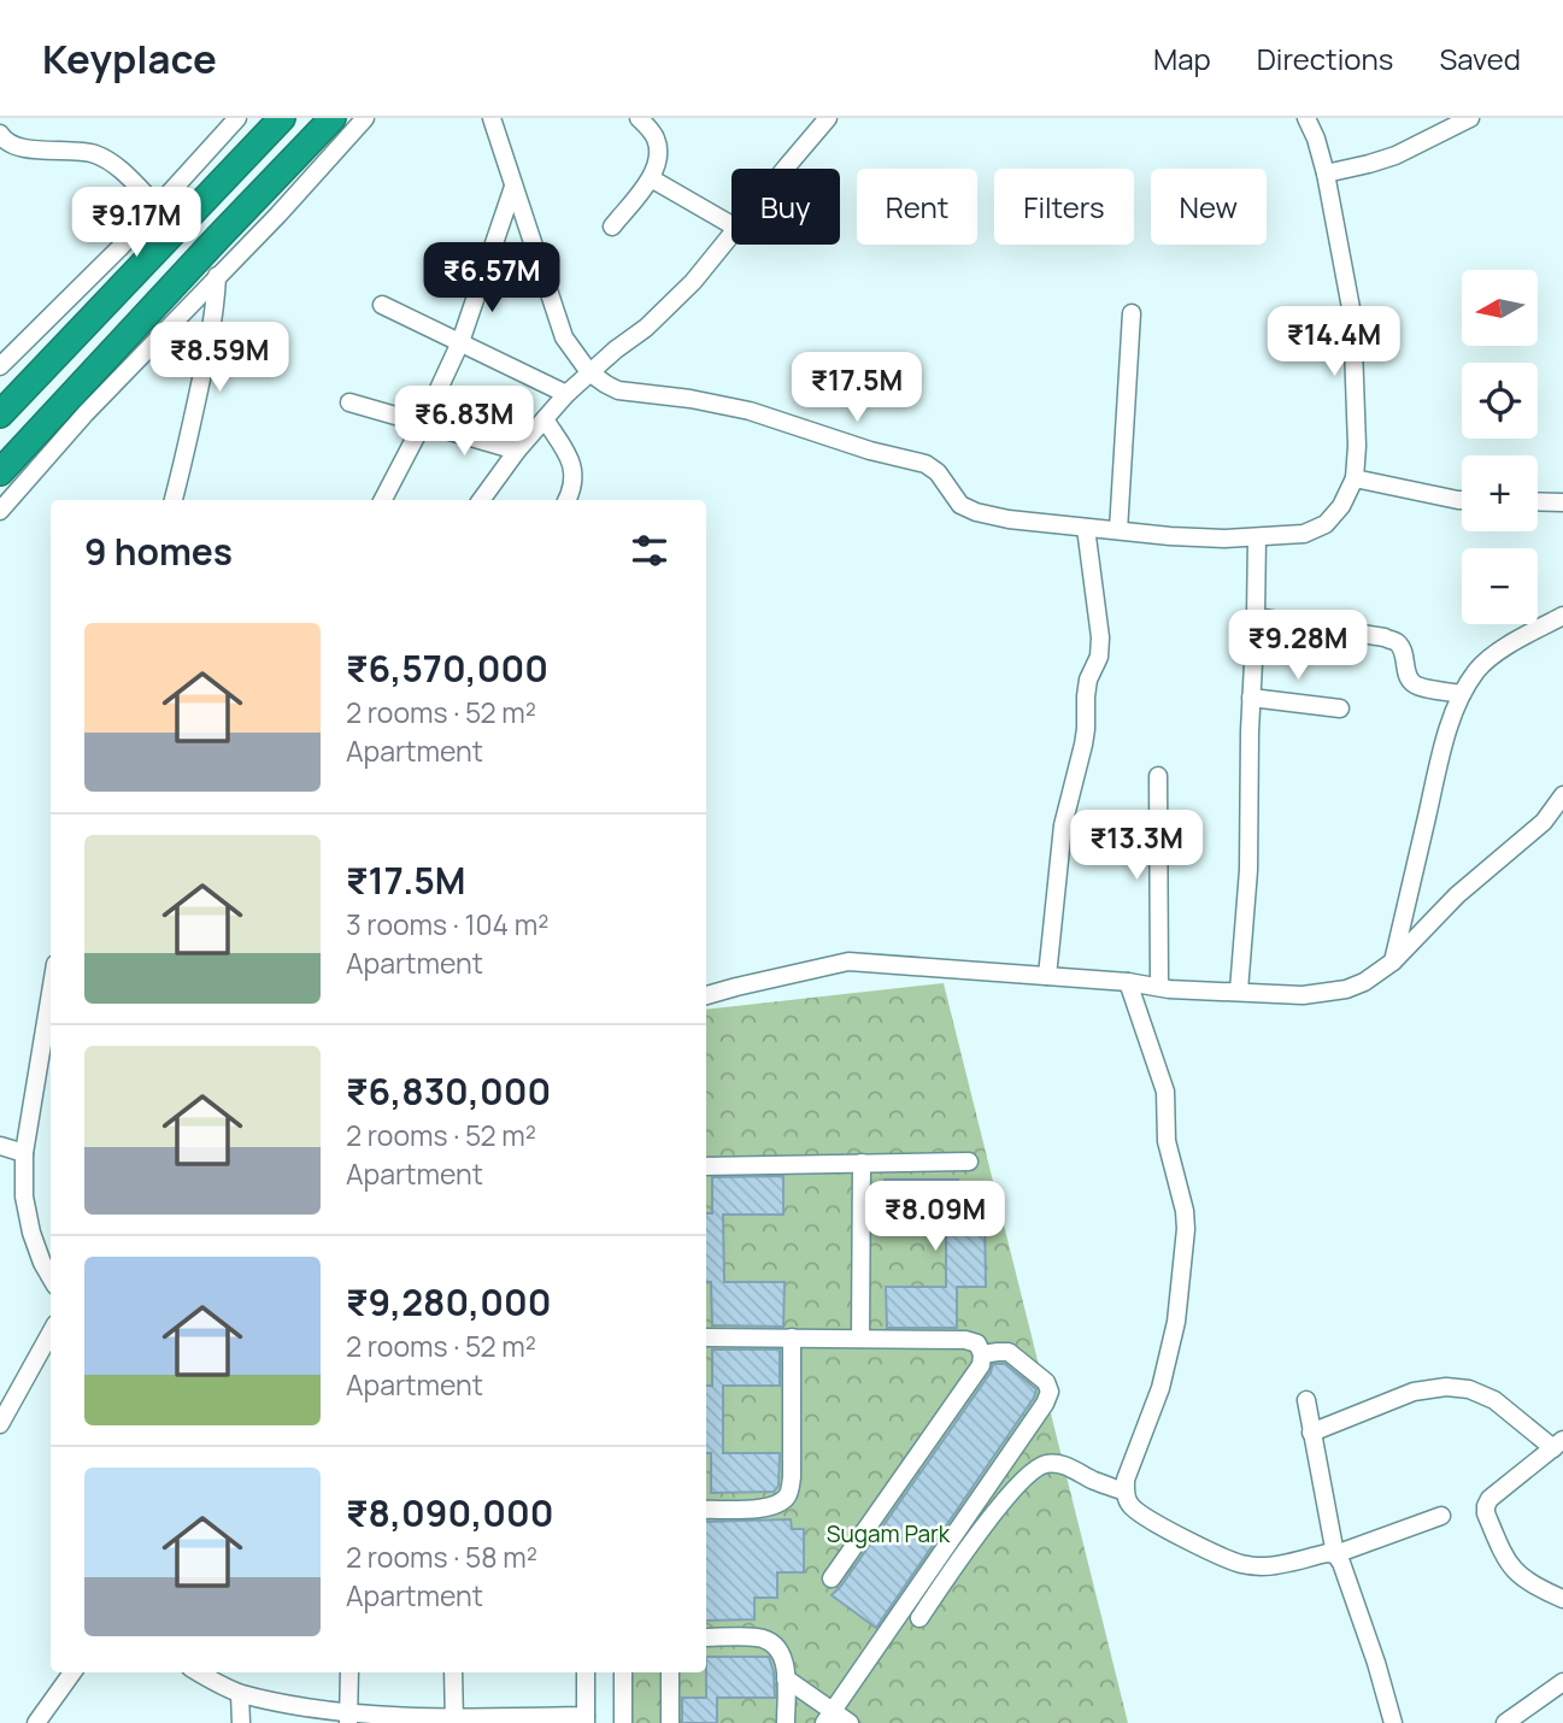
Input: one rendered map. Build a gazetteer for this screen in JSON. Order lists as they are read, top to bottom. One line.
{"parks":["Sugam Park"],"north":"left","page":{"header":"Keyplace","nav":["Map","Directions","Saved"],"chip":["Buy","Rent","Filters","New"],"price":["₹9.17M","₹6.57M","₹14.4M","₹8.59M","₹17.5M","₹6.83M","₹9.28M","₹13.3M","₹8.09M"],"map_buttons":["+","−"],"heading":"9 homes","list":[{"name":"₹6,570,000","note":"2 rooms · 52 m² · Apartment"},{"name":"₹17.5M","note":"3 rooms · 104 m² · Apartment"},{"name":"₹6,830,000","note":"2 rooms · 52 m² · Apartment"},{"name":"₹9,280,000","note":"2 rooms · 52 m² · Apartment"},{"name":"₹8,090,000","note":"2 rooms · 58 m² · Apartment"}]}}
